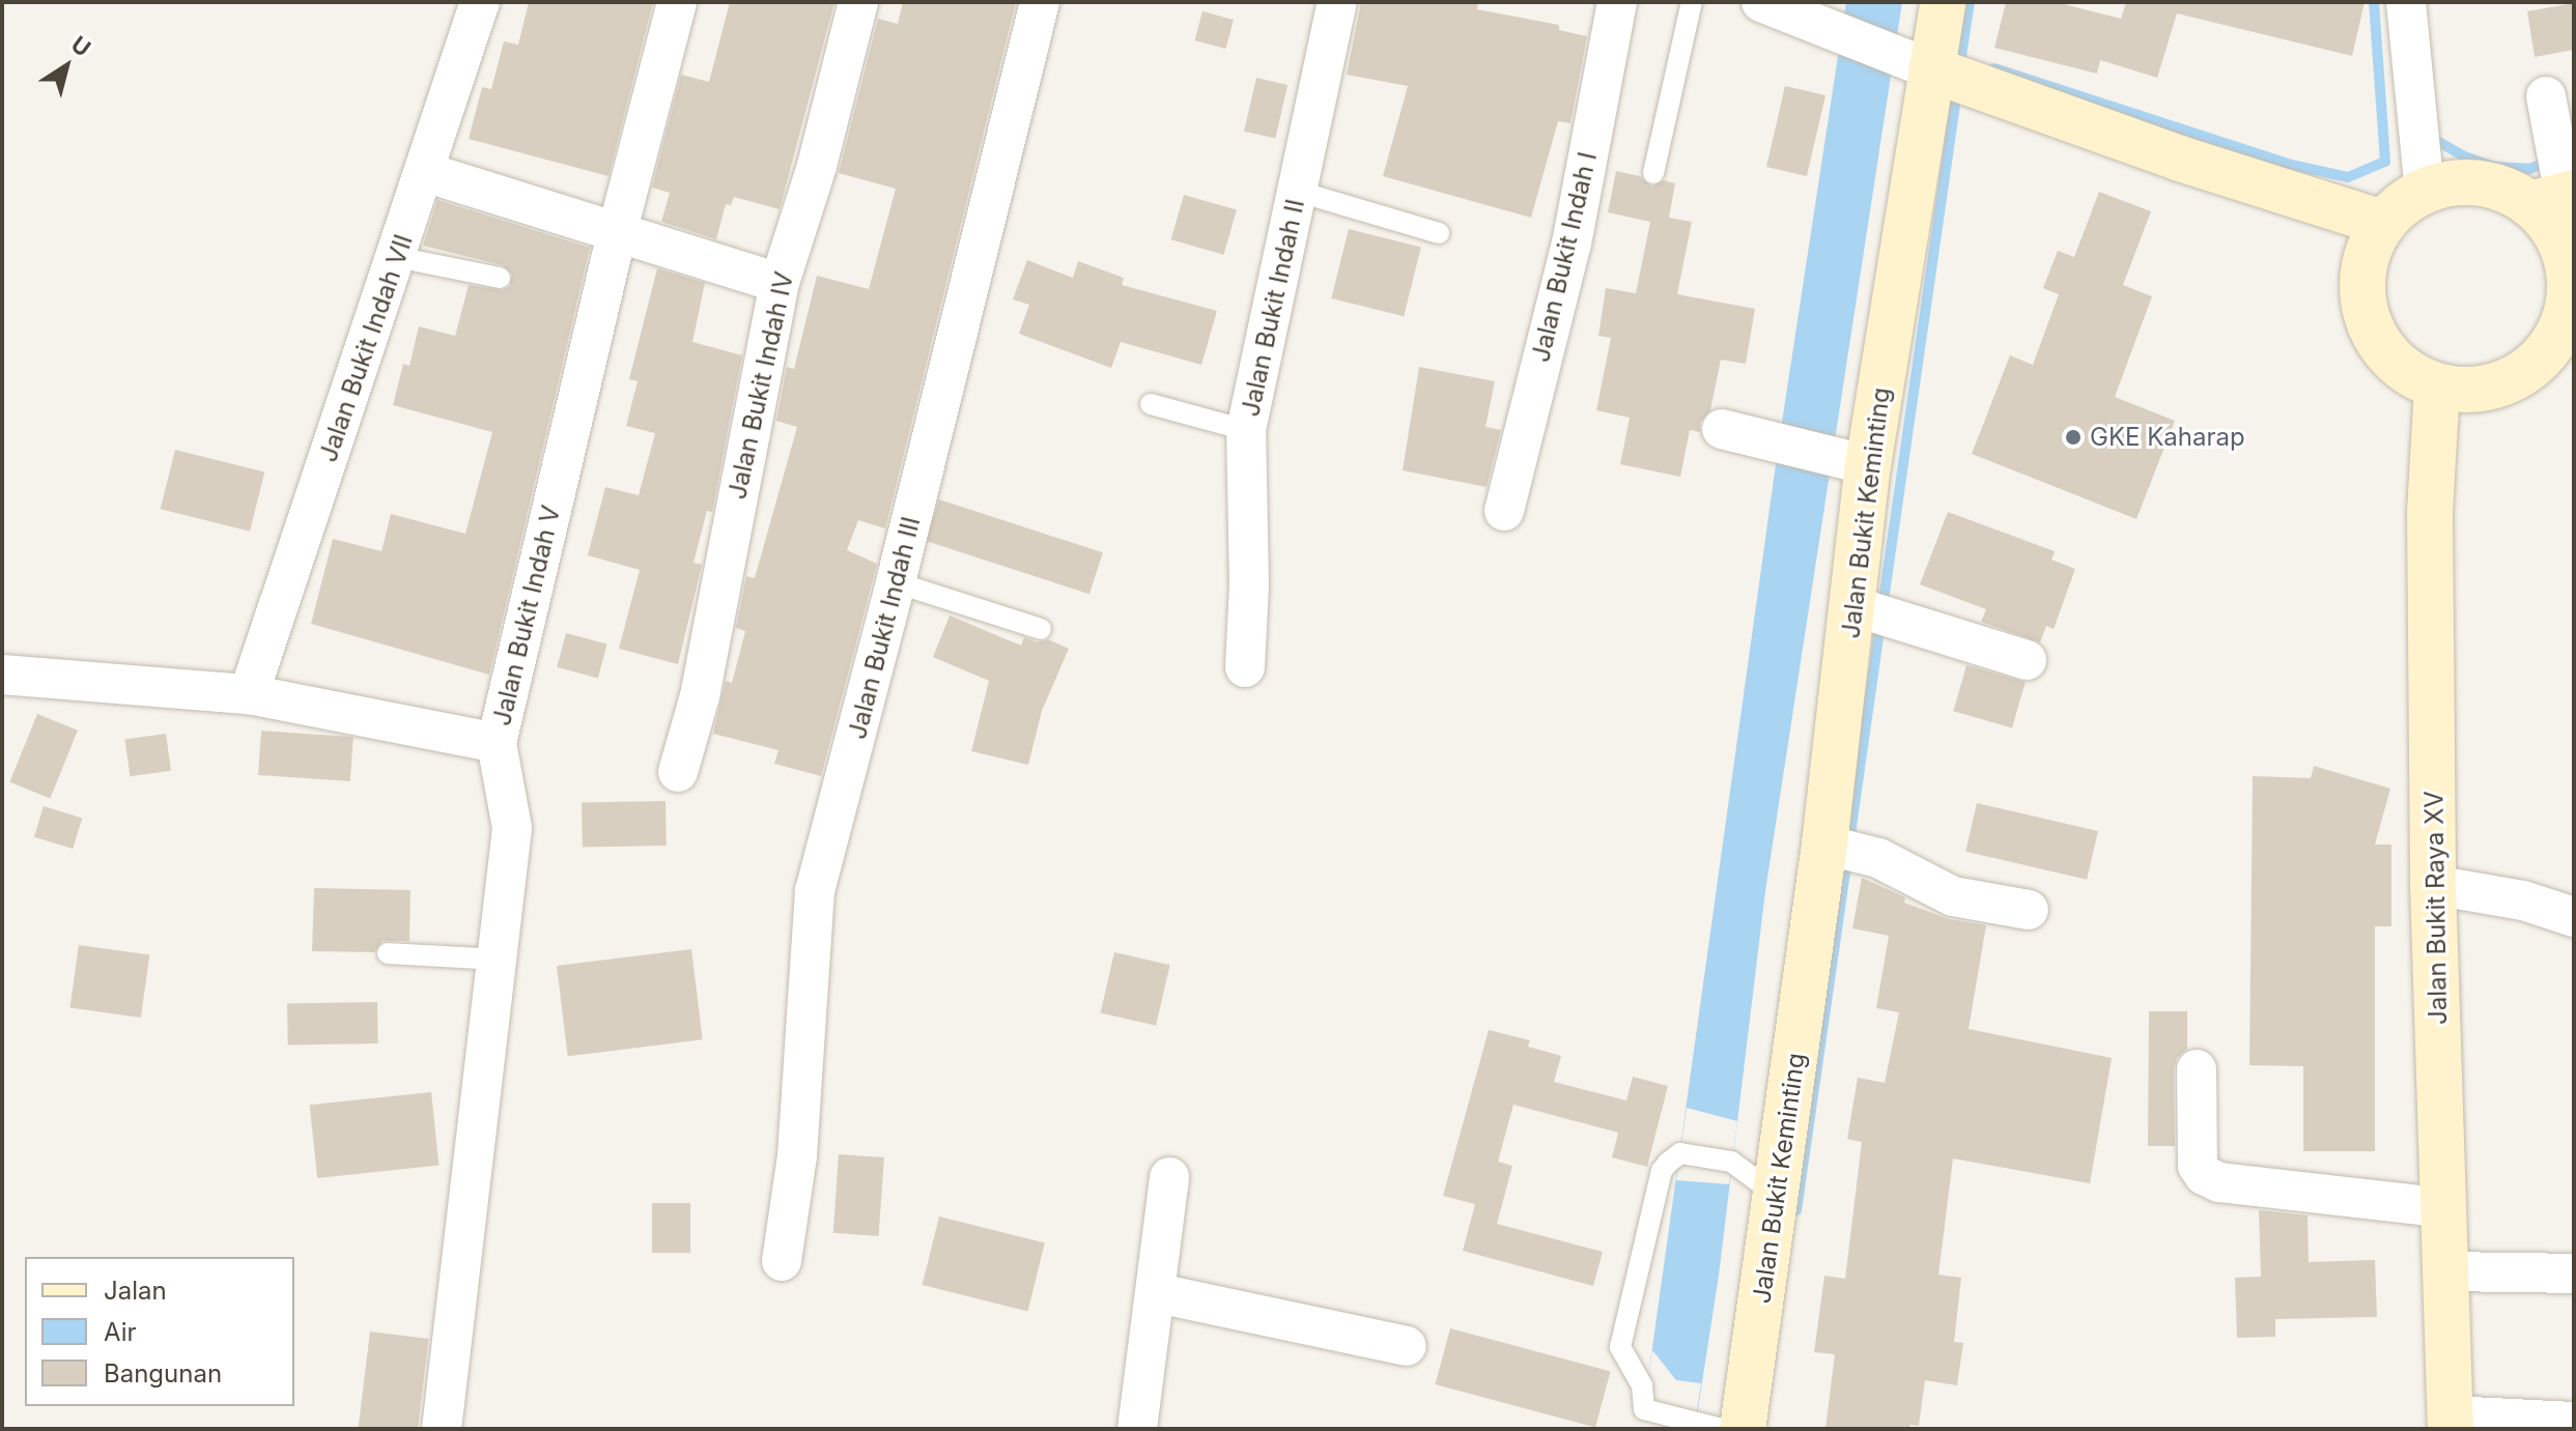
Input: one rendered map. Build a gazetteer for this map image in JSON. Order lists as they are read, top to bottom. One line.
{"streets":{"main road":["Jalan Bukit Keminting","Jalan Bukit Raya XV"],"street":["Jalan Bukit Indah I","Jalan Bukit Indah II","Jalan Bukit Indah VII","Jalan Bukit Indah IV","Jalan Bukit Indah V","Jalan Bukit Indah III"]},"crossings":[["Jalan Bukit Indah VII","Jalan Bukit Indah V"]],"places":["GKE Kaharap"],"legend":["Jalan","Air","Bangunan"],"north":"top right"}
